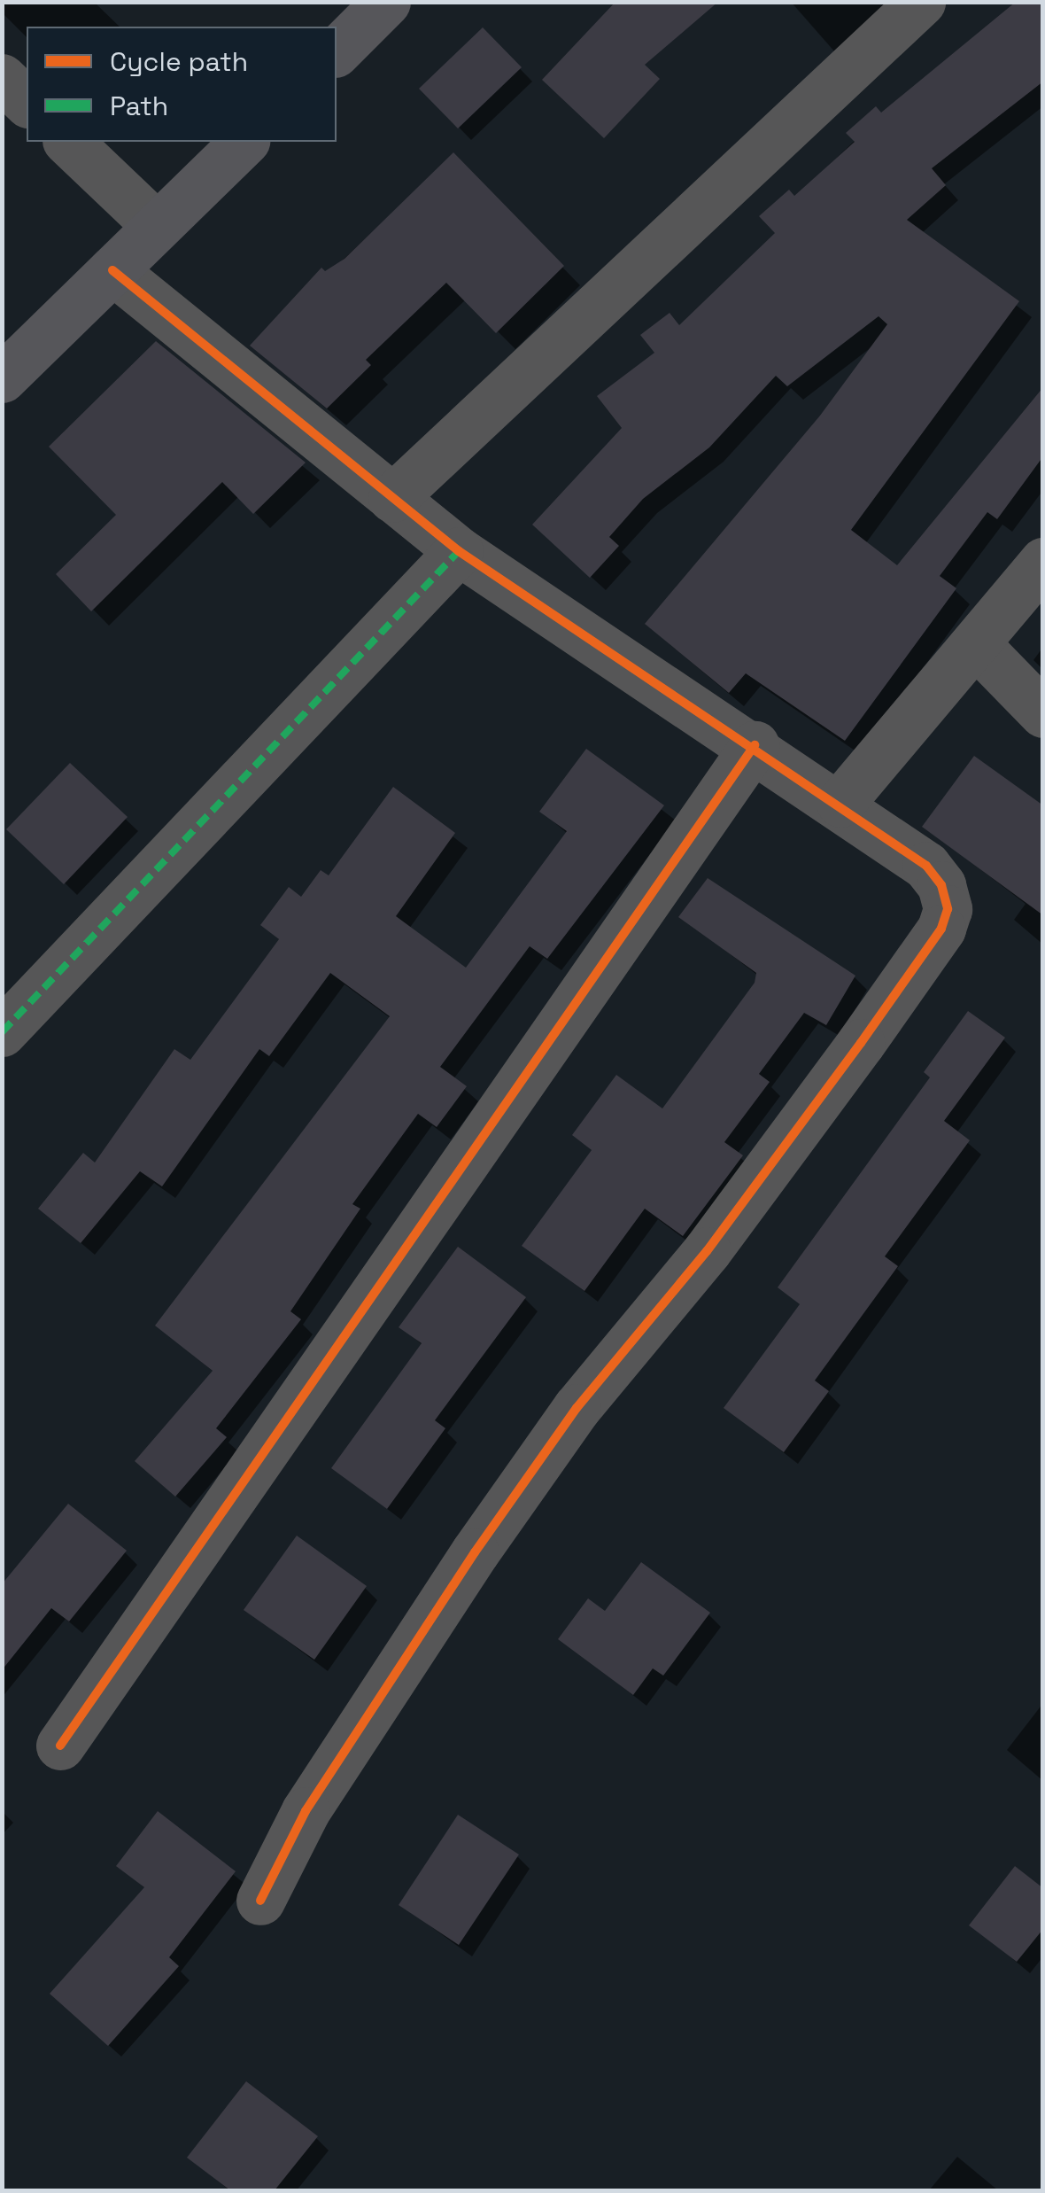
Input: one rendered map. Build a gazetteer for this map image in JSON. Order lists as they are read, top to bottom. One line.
{"legend":["Cycle path","Path"]}
